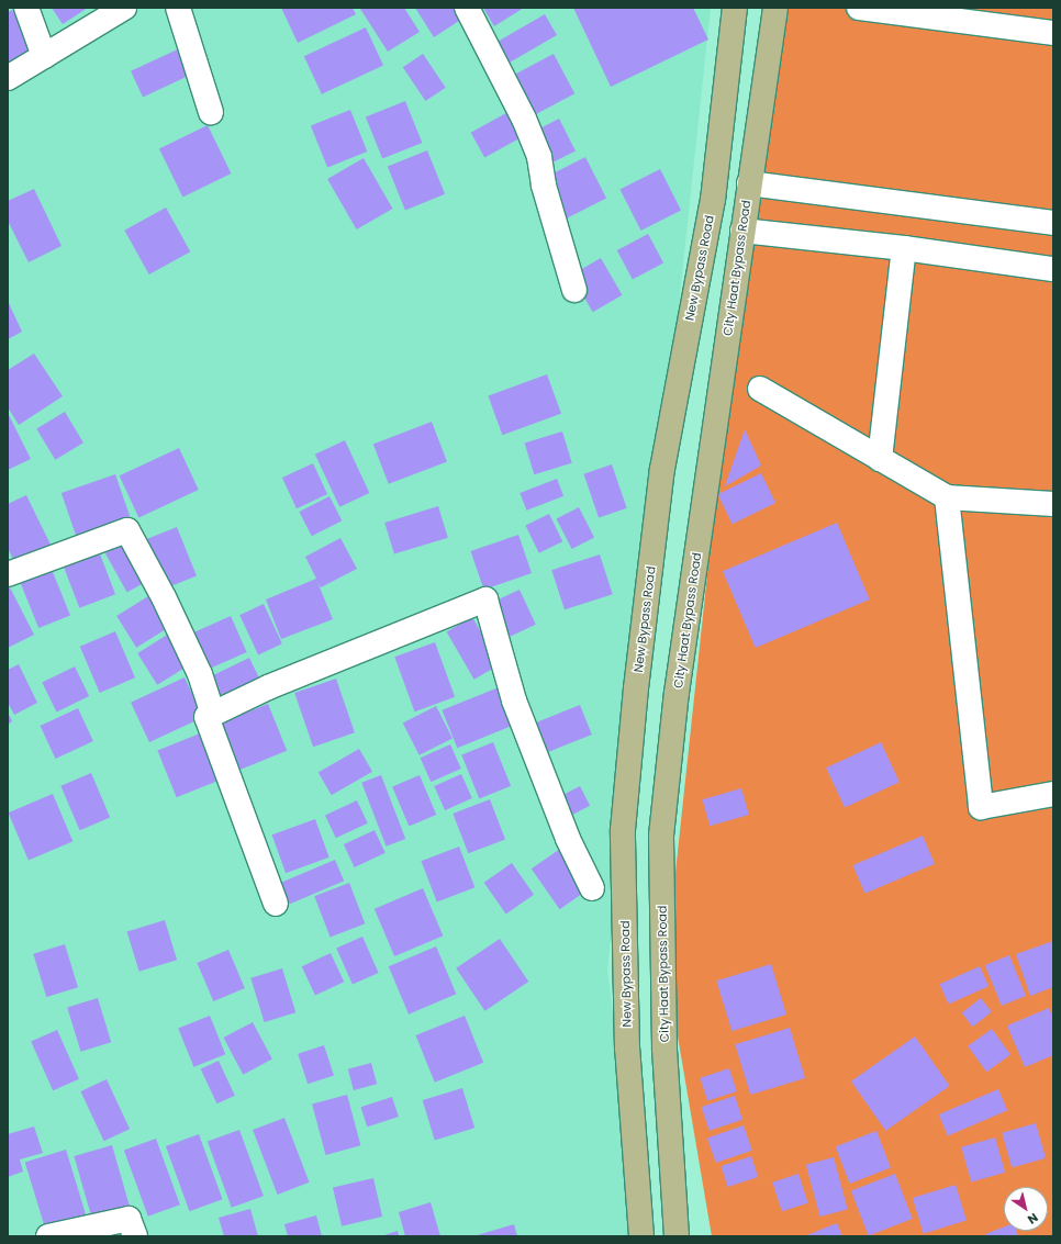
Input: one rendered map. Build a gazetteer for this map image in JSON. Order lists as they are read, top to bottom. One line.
{"streets":{"main road":["New Bypass Road","City Haat Bypass Road"]},"north":"bottom right"}
